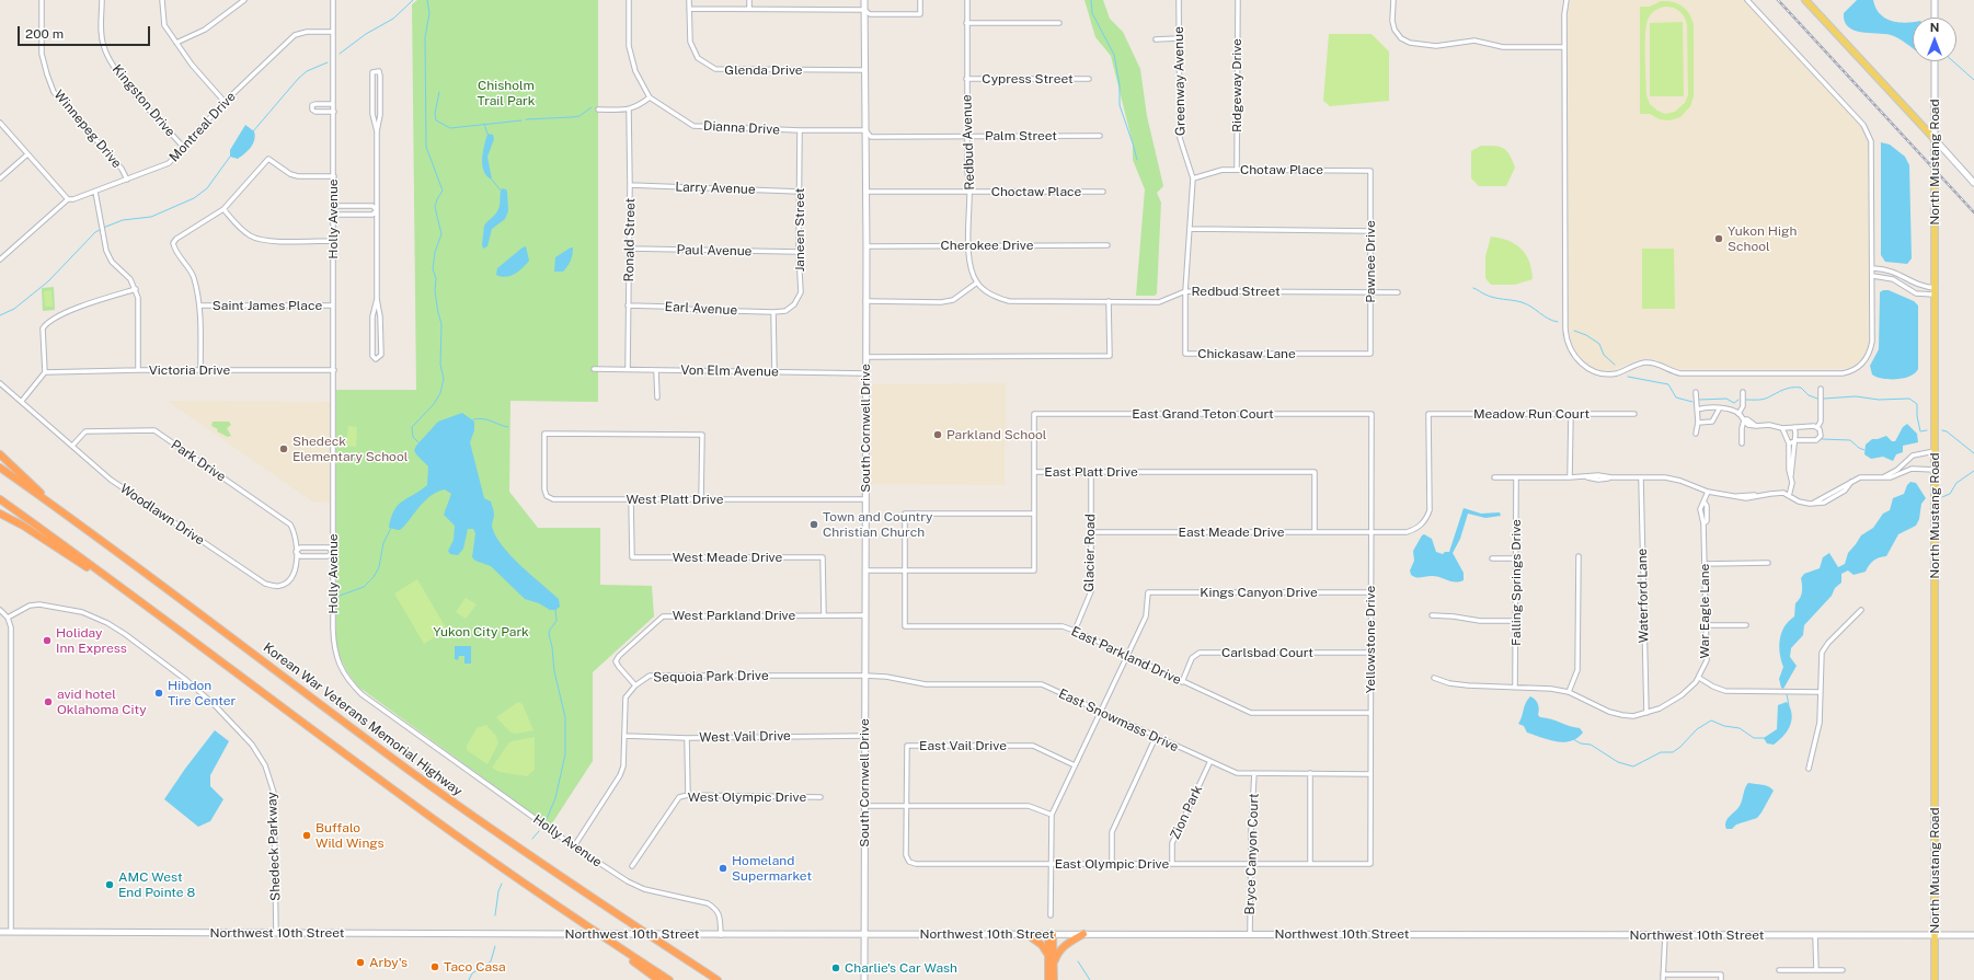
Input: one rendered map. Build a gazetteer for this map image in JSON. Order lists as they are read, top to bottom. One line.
{"streets":{"highway":["Korean War Veterans Memorial Highway"],"main road":["North Mustang Road","South Cornwell Drive","Northwest 10th Street"],"street":["Glenda Drive","Cypress Street","Greenway Avenue","Ridgeway Drive","Kingston Drive","Montreal Drive","Dianna Drive","Winnepeg Drive","Palm Street","Redbud Avenue","Chotaw Place","Larry Avenue","Choctaw Place","Holly Avenue","Janeen Street","Ronald Street","Cherokee Drive","Paul Avenue","Pawnee Drive","Redbud Street","Saint James Place","Earl Avenue","Chickasaw Lane","Victoria Drive","Von Elm Avenue","East Grand Teton Court","Meadow Run Court","Park Drive","East Platt Drive","West Platt Drive","Woodlawn Drive","East Meade Drive","Glacier Road","West Meade Drive","Falling Springs Drive","Kings Canyon Drive","Waterford Lane","War Eagle Lane","West Parkland Drive","Yellowstone Drive","Carlsbad Court","East Parkland Drive","Sequoia Park Drive","East Snowmass Drive","West Vail Drive","East Vail Drive","West Olympic Drive","Zion Park","Shedeck Parkway","Bryce Canyon Court","East Olympic Drive"]},"crossings":[["Glenda Drive","South Cornwell Drive"],["Cypress Street","Redbud Avenue"],["Greenway Avenue","Chotaw Place"],["Greenway Avenue","Redbud Street"],["Greenway Avenue","Chickasaw Lane"],["Ridgeway Drive","Chotaw Place"],["Kingston Drive","Montreal Drive"],["Montreal Drive","Winnepeg Drive"],["Montreal Drive","Holly Avenue"],["Dianna Drive","Palm Street"],["Dianna Drive","Janeen Street"],["Dianna Drive","South Cornwell Drive"],["Palm Street","Redbud Avenue"],["Palm Street","South Cornwell Drive"],["Redbud Avenue","Choctaw Place"],["Redbud Avenue","Cherokee Drive"],["Redbud Avenue","Redbud Street"],["North Mustang Road","Northwest 10th Street"],["Chotaw Place","Pawnee Drive"],["Larry Avenue","Janeen Street"],["Larry Avenue","Ronald Street"],["Choctaw Place","South Cornwell Drive"],["Holly Avenue","Saint James Place"],["Holly Avenue","Victoria Drive"],["Holly Avenue","Sequoia Park Drive"],["Holly Avenue","Northwest 10th Street"],["Janeen Street","Paul Avenue"],["Janeen Street","Earl Avenue"],["Ronald Street","Paul Avenue"],["Ronald Street","Earl Avenue"],["Ronald Street","Von Elm Avenue"],["Cherokee Drive","South Cornwell Drive"],["Pawnee Drive","Redbud Street"],["Pawnee Drive","Chickasaw Lane"],["Redbud Street","Chickasaw Lane"],["Von Elm Avenue","South Cornwell Drive"],["East Grand Teton Court","East Platt Drive"],["East Grand Teton Court","Yellowstone Drive"],["Meadow Run Court","East Meade Drive"],["South Cornwell Drive","West Platt Drive"],["South Cornwell Drive","Sequoia Park Drive"],["South Cornwell Drive","East Snowmass Drive"],["South Cornwell Drive","West Vail Drive"],["South Cornwell Drive","Northwest 10th Street"],["Park Drive","Woodlawn Drive"],["East Platt Drive","East Meade Drive"],["East Platt Drive","Glacier Road"],["East Platt Drive","East Parkland Drive"],["West Platt Drive","West Meade Drive"],["East Meade Drive","Glacier Road"],["East Meade Drive","Yellowstone Drive"],["Glacier Road","East Parkland Drive"],["West Meade Drive","West Parkland Drive"],["Falling Springs Drive","War Eagle Lane"],["Kings Canyon Drive","Yellowstone Drive"],["Kings Canyon Drive","East Parkland Drive"],["Waterford Lane","War Eagle Lane"],["West Parkland Drive","Sequoia Park Drive"],["Yellowstone Drive","Carlsbad Court"],["Yellowstone Drive","East Parkland Drive"],["Yellowstone Drive","East Snowmass Drive"],["Yellowstone Drive","East Olympic Drive"],["Carlsbad Court","East Parkland Drive"],["Sequoia Park Drive","East Snowmass Drive"],["Sequoia Park Drive","West Vail Drive"],["East Snowmass Drive","Zion Park"],["East Snowmass Drive","Bryce Canyon Court"],["East Vail Drive","East Olympic Drive"],["Zion Park","East Olympic Drive"],["Shedeck Parkway","Northwest 10th Street"],["Bryce Canyon Court","East Olympic Drive"],["Bryce Canyon Court","Northwest 10th Street"]],"parks":["Chisholm Trail Park","Yukon City Park"],"places":["Yukon High School","Parkland School","Shedeck Elementary School","Town and Country Christian Church","Holiday Inn Express","Hibdon Tire Center","avid hotel Oklahoma City","Buffalo Wild Wings","Homeland Supermarket","AMC West End Pointe 8","Arby's","Taco Casa","Charlie's Car Wash"],"scale_bar":"200 m","north":"top"}
